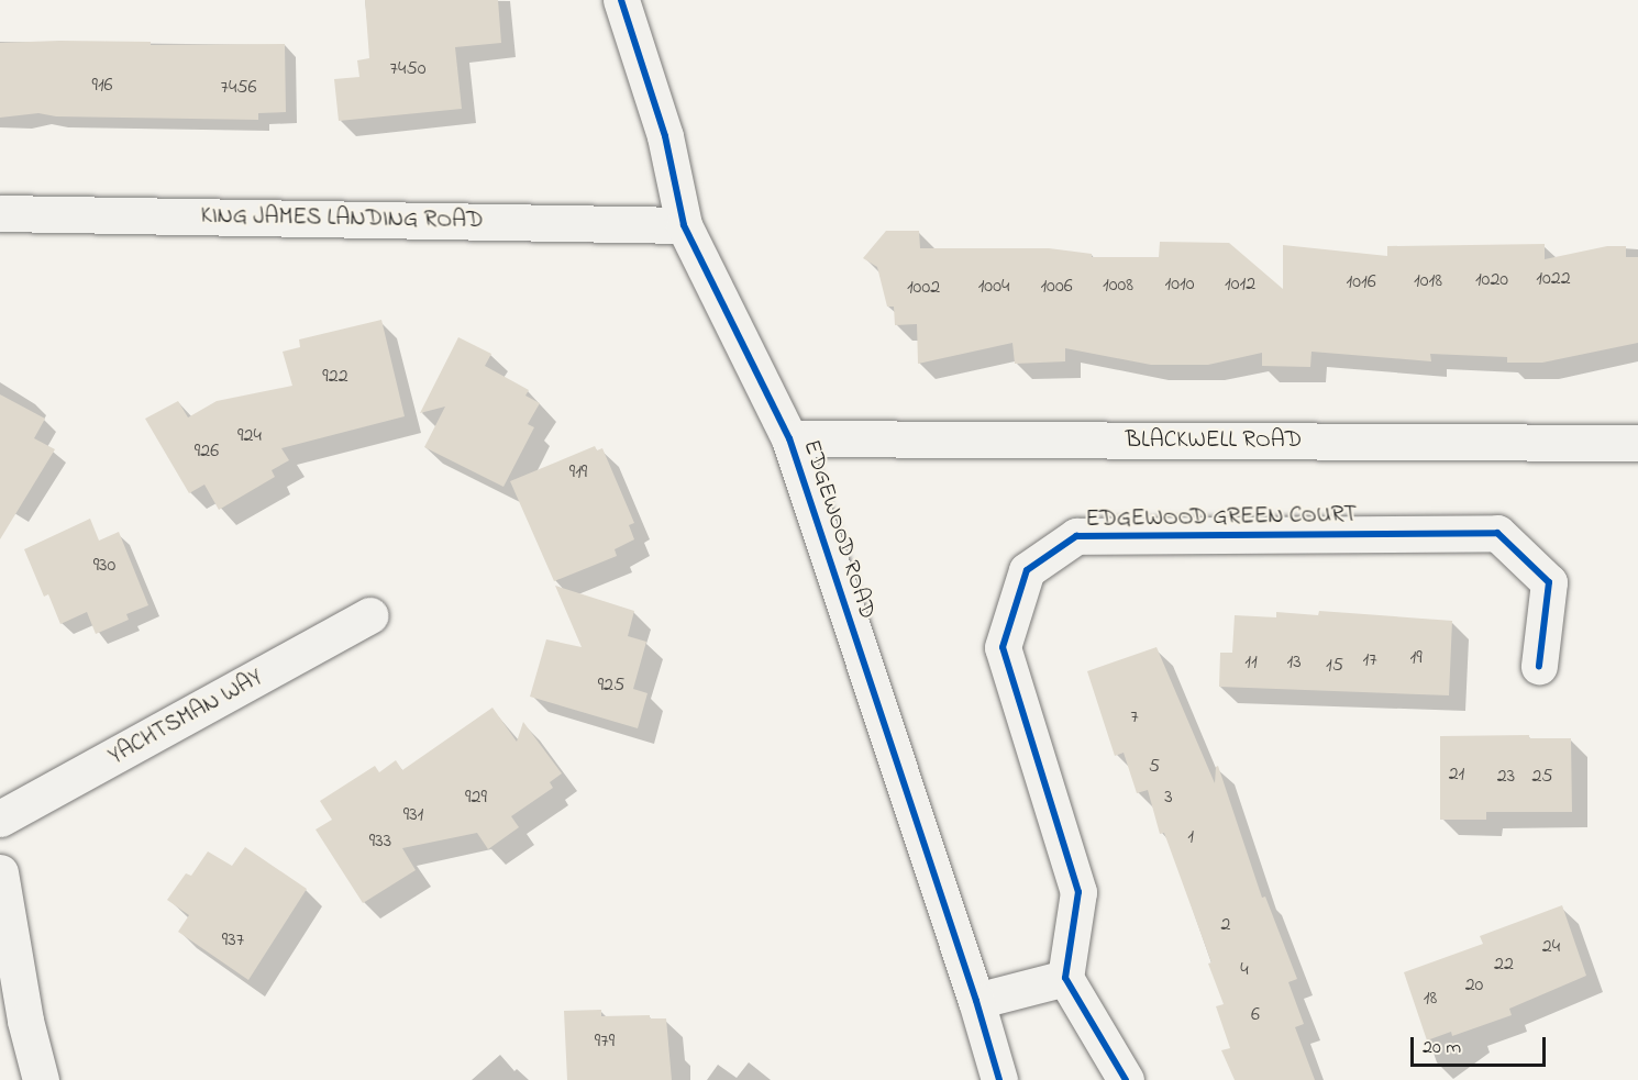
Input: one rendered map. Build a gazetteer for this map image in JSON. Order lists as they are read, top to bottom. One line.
{"streets":{"street":["KING JAMES LANDING ROAD","BLACKWELL ROAD","EDGEWOOD GREEN COURT","EDGEWOOD ROAD","YACHTSMAN WAY"]},"crossings":[["KING JAMES LANDING ROAD","EDGEWOOD ROAD"],["BLACKWELL ROAD","EDGEWOOD ROAD"]],"house_numbers":["7450","916","7456","1022","1020","1018","1016","1010","1012","1008","1004","1006","1002","922","924","926","919","930","19","17","11","13","15","925","7","5","21","23","25","929","3","931","1","933","2","937","24","22","4","20","18","6","979"],"scale_bar":"20 m"}
